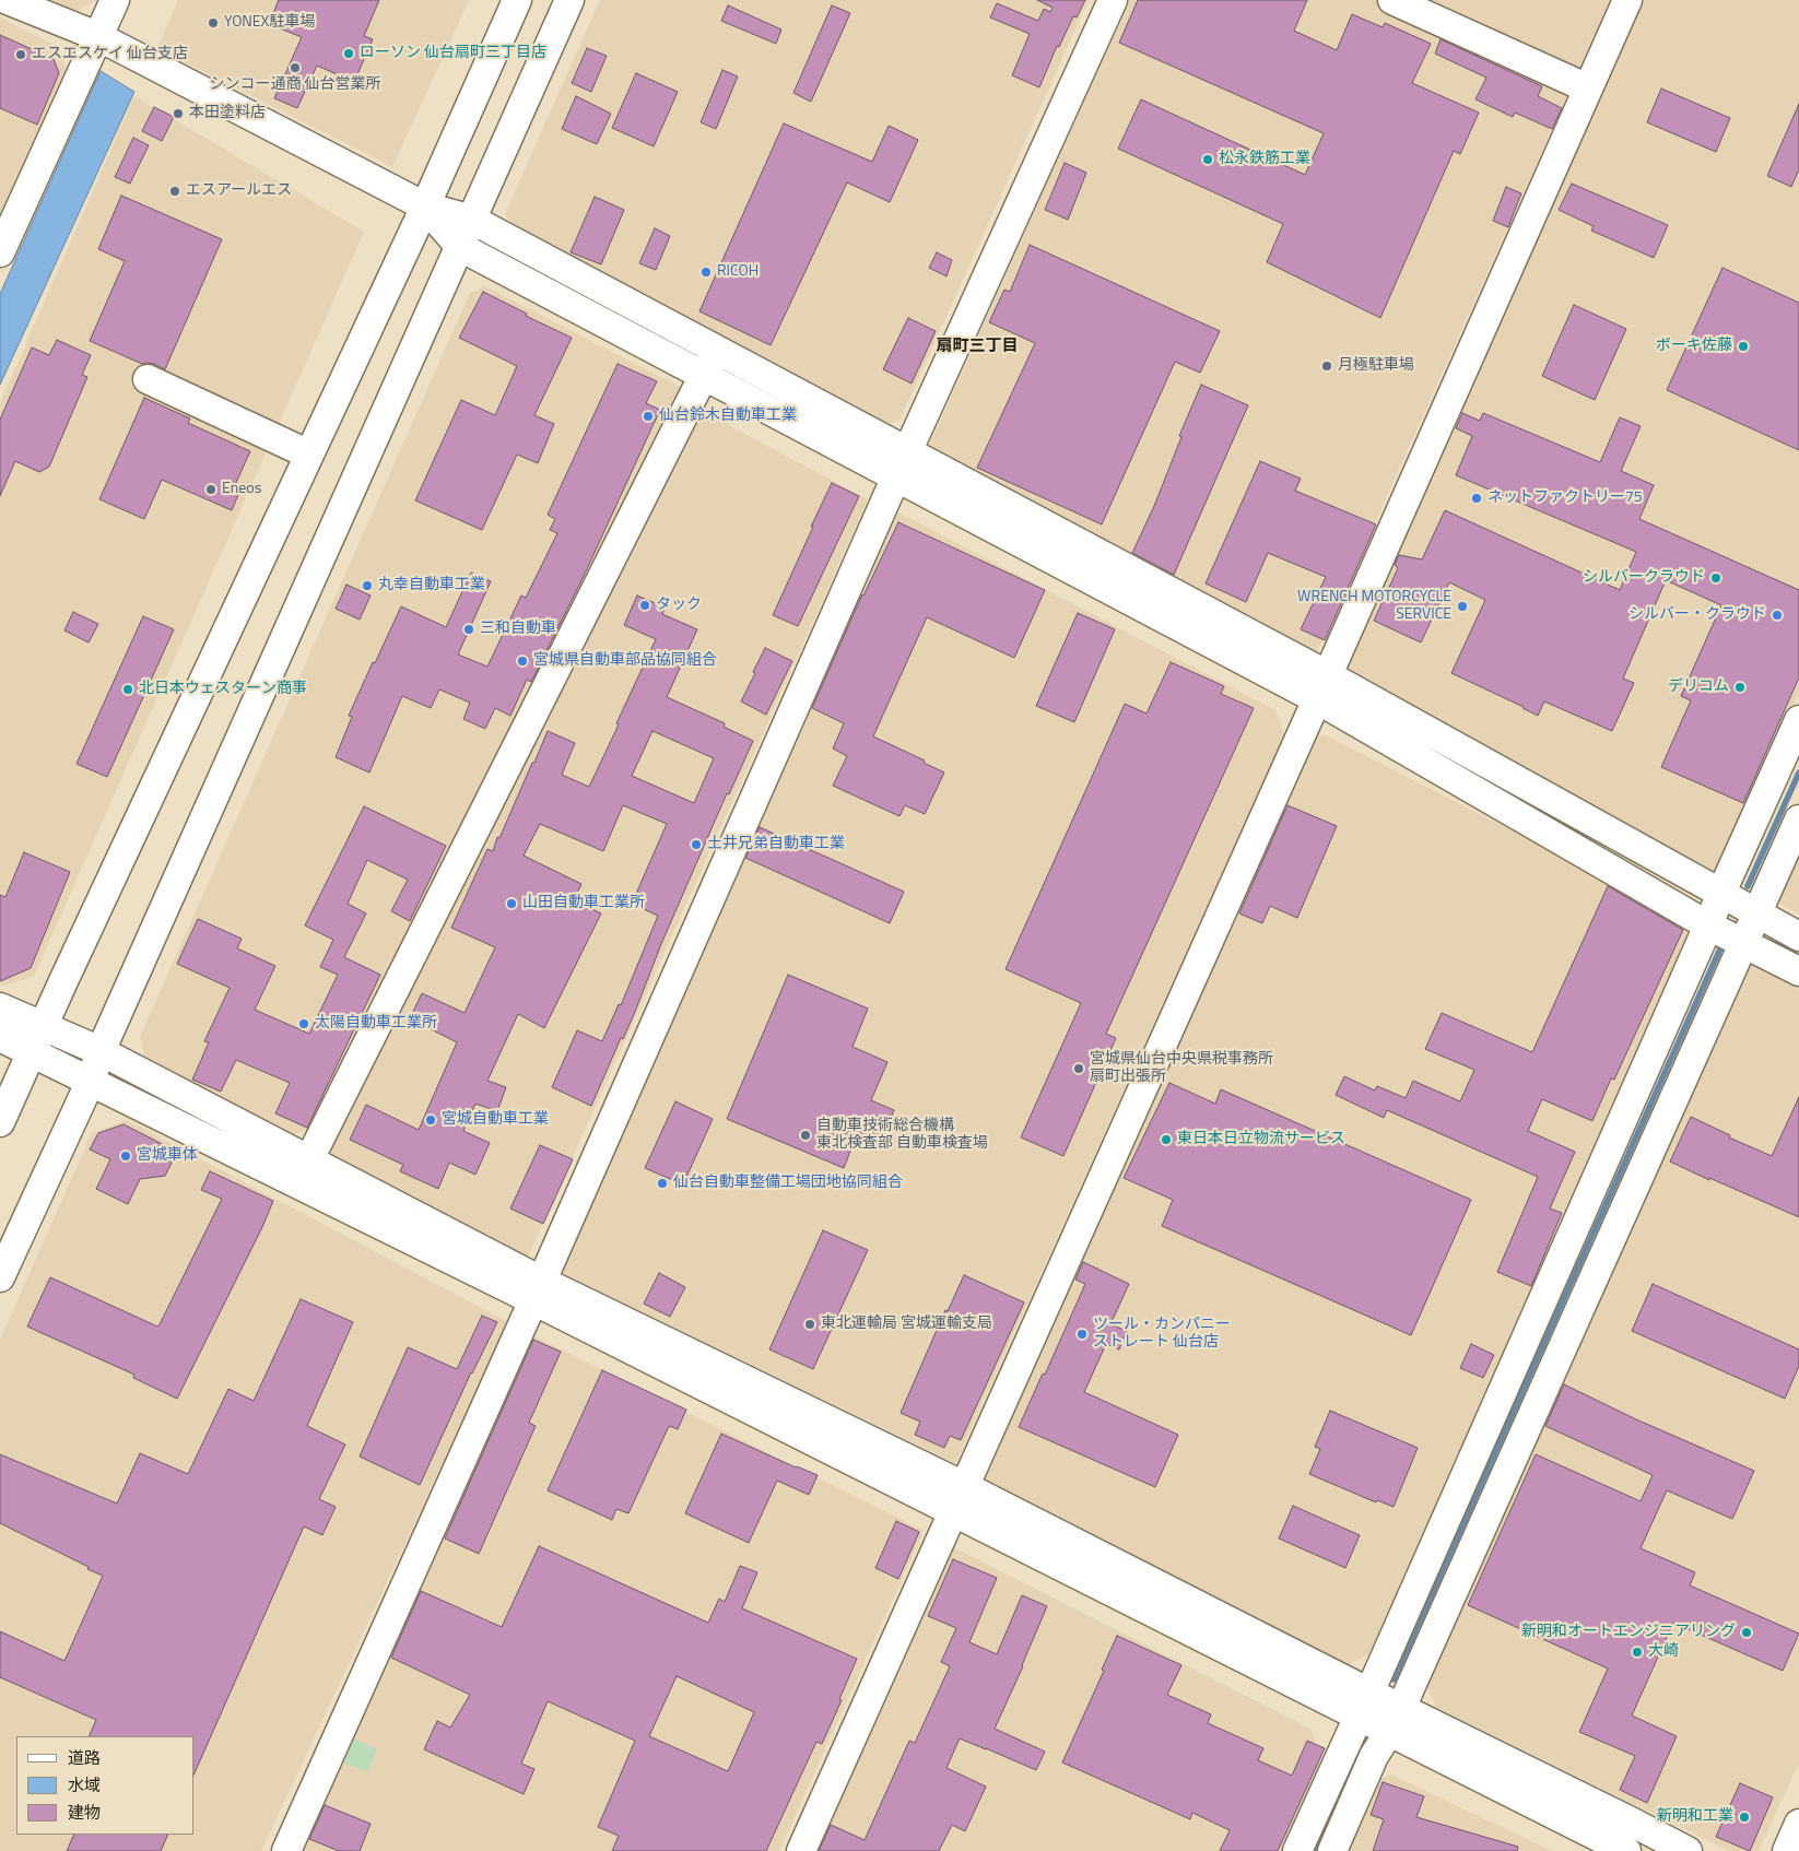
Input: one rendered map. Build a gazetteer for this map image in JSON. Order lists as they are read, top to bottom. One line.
{"districts":["扇町三丁目"],"places":["YONEX駐車場","ローソン 仙台扇町三丁目店","エスエスケイ 仙台支店","シンコー通商 仙台営業所","本田塗料店","松永鉄筋工業","エスアールエス","RICOH","ボーキ佐藤","月極駐車場","仙台鈴木自動車工業","Eneos","ネットファクトリー75","シルバークラウド","丸幸自動車工業","タック","WRENCH MOTORCYCLE SERVICE","シルバー・クラウド","三和自動車","宮城県自動車部品協同組合","デリコム","北日本ウェスターン商事","土井兄弟自動車工業","山田自動車工業所","太陽自動車工業所","宮城県仙台中央県税事務所 扇町出張所","宮城自動車工業","自動車技術総合機構 東北検査部 自動車検査場","東日本日立物流サービス","宮城車体","仙台自動車整備工場団地協同組合","東北運輸局 宮城運輸支局","ツール・カンパニー ストレート 仙台店","新明和オートエンジニアリング","大崎","新明和工業"],"legend":["道路","水域","建物"]}
